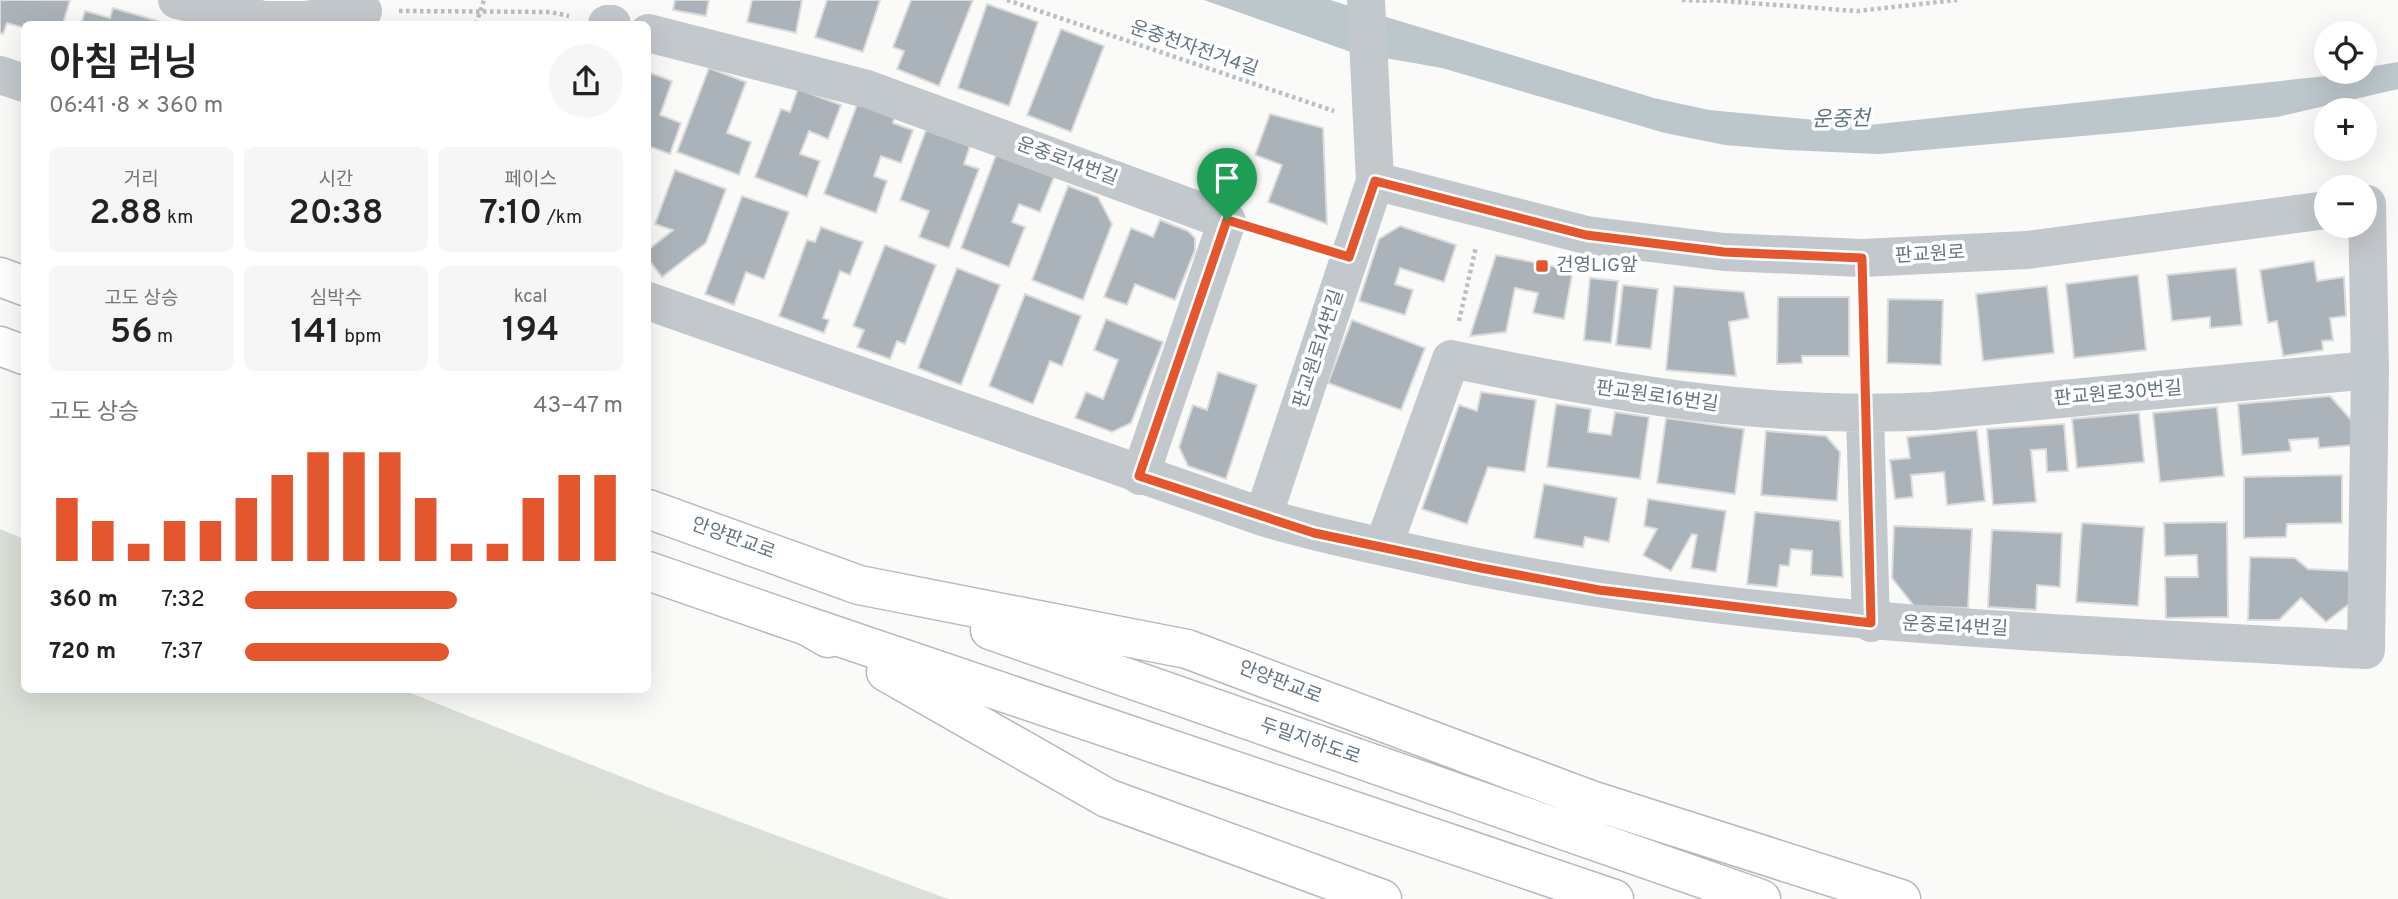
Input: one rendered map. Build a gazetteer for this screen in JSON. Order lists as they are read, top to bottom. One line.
{"streets":{"main road":["안양판교로","두밀지하도로"],"street":["운중로14번길","판교원로","판교원로14번길","판교원로30번길","판교원로16번길"],"path":["운중천자전거4길"]},"crossings":[["운중로14번길","판교원로14번길"],["운중로14번길","판교원로30번길"],["판교원로","판교원로14번길"],["판교원로30번길","판교원로16번길"],["안양판교로","두밀지하도로"]],"water":["운중천"],"places":{"transit":["건영LIG앞"]},"page":{"map_buttons":["+","−"],"heading":["아침 러닝","06:41 · 8 × 360 m"],"stats":[["거리","2.88 km"],["시간","20:38"],["페이스","7:10 /km"],["고도 상승","56 m"],["심박수","141 bpm"],["kcal","194"]],"chart":["고도 상승","43–47 m"],"list":[{"name":"360 m","note":"7:32"},{"name":"720 m","note":"7:37"}]}}
